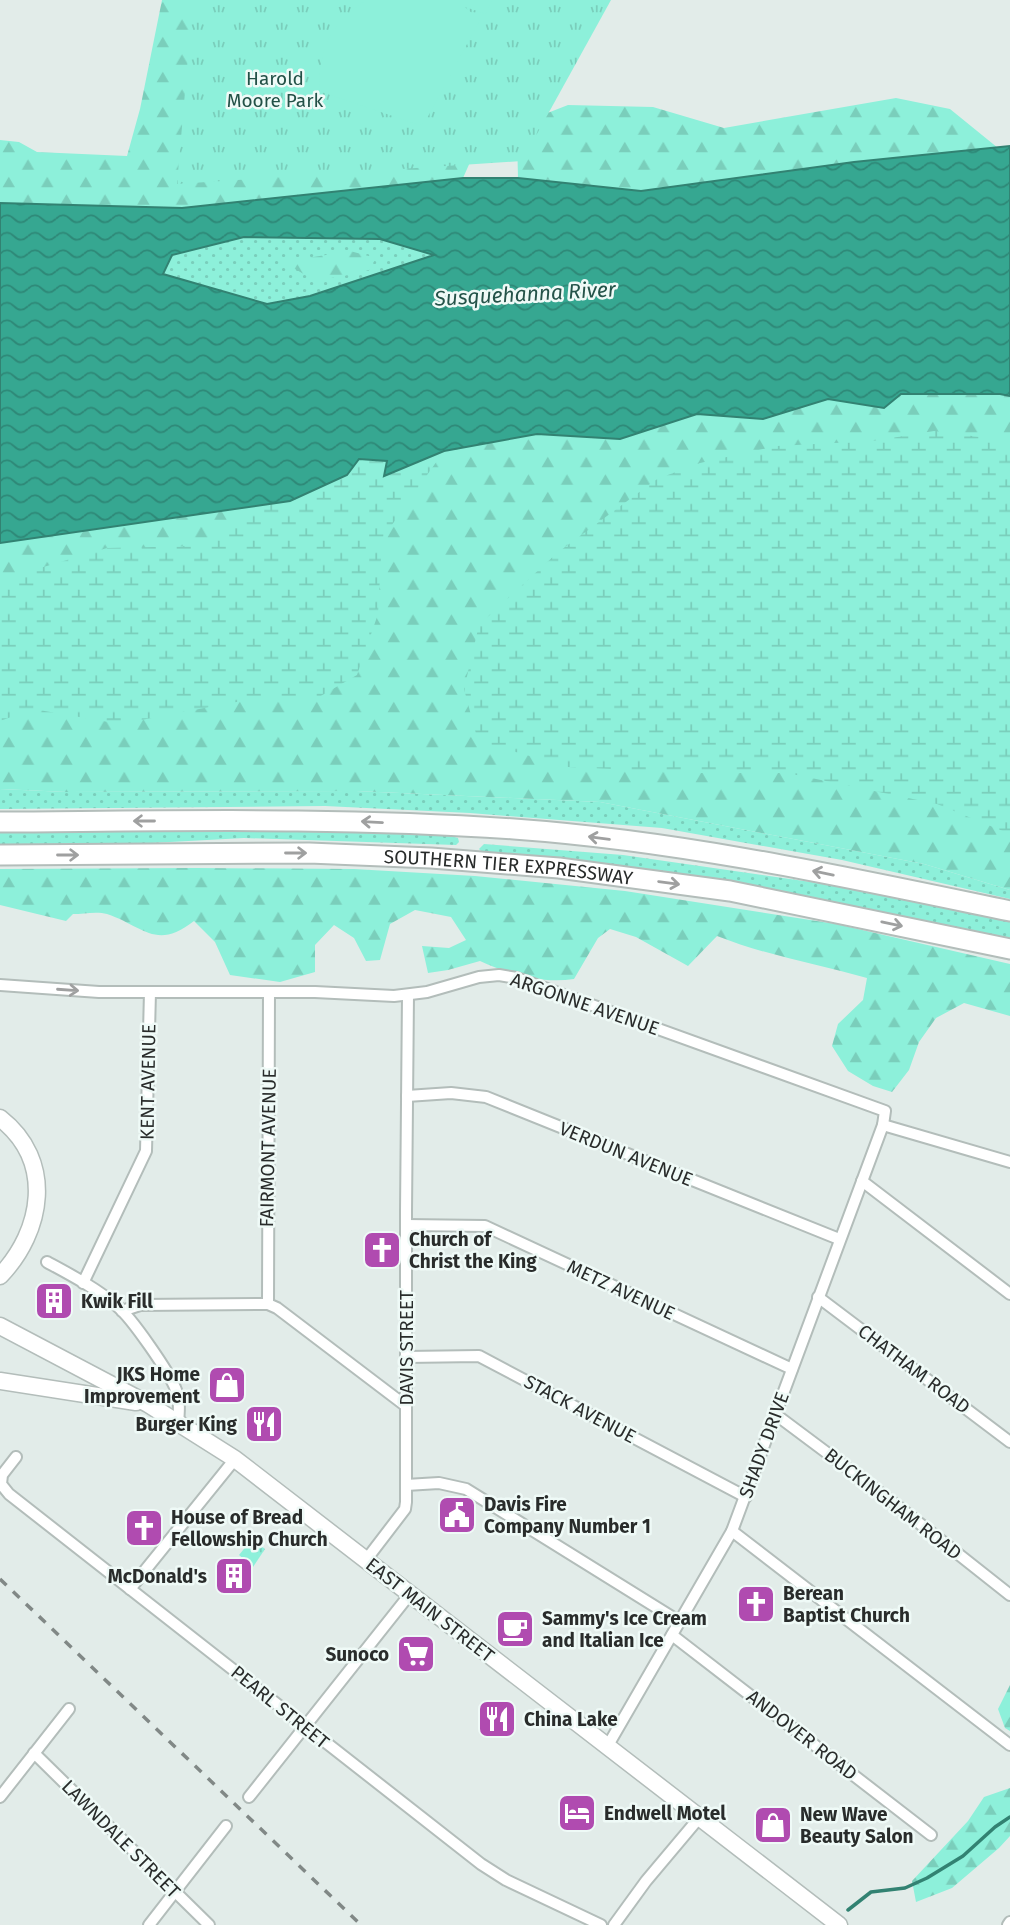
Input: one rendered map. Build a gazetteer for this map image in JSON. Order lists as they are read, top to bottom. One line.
{"streets":{"highway":["SOUTHERN TIER EXPRESSWAY"],"main road":["EAST MAIN STREET"],"street":["ARGONNE AVENUE","KENT AVENUE","FAIRMONT AVENUE","VERDUN AVENUE","METZ AVENUE","DAVIS STREET","CHATHAM ROAD","STACK AVENUE","SHADY DRIVE","BUCKINGHAM ROAD","PEARL STREET","ANDOVER ROAD","LAWNDALE STREET"]},"crossings":[["ARGONNE AVENUE","KENT AVENUE"],["ARGONNE AVENUE","FAIRMONT AVENUE"],["ARGONNE AVENUE","DAVIS STREET"],["ARGONNE AVENUE","SHADY DRIVE"],["VERDUN AVENUE","DAVIS STREET"],["VERDUN AVENUE","SHADY DRIVE"],["METZ AVENUE","DAVIS STREET"],["METZ AVENUE","SHADY DRIVE"],["DAVIS STREET","STACK AVENUE"],["DAVIS STREET","EAST MAIN STREET"],["CHATHAM ROAD","SHADY DRIVE"],["STACK AVENUE","SHADY DRIVE"],["SHADY DRIVE","BUCKINGHAM ROAD"],["SHADY DRIVE","EAST MAIN STREET"],["SHADY DRIVE","ANDOVER ROAD"]],"water":["Susquehanna River"],"parks":["Harold Moore Park"],"places":{"church":["Church of Christ the King","House of Bread Fellowship Church","Berean Baptist Church"],"building":["Kwik Fill","McDonald's"],"shop":["JKS Home Improvement","New Wave Beauty Salon"],"restaurant":["Burger King","China Lake"],"public building":["Davis Fire Company Number 1"],"cafe":["Sammy's Ice Cream and Italian Ice"],"supermarket":["Sunoco"],"hotel":["Endwell Motel"]}}
